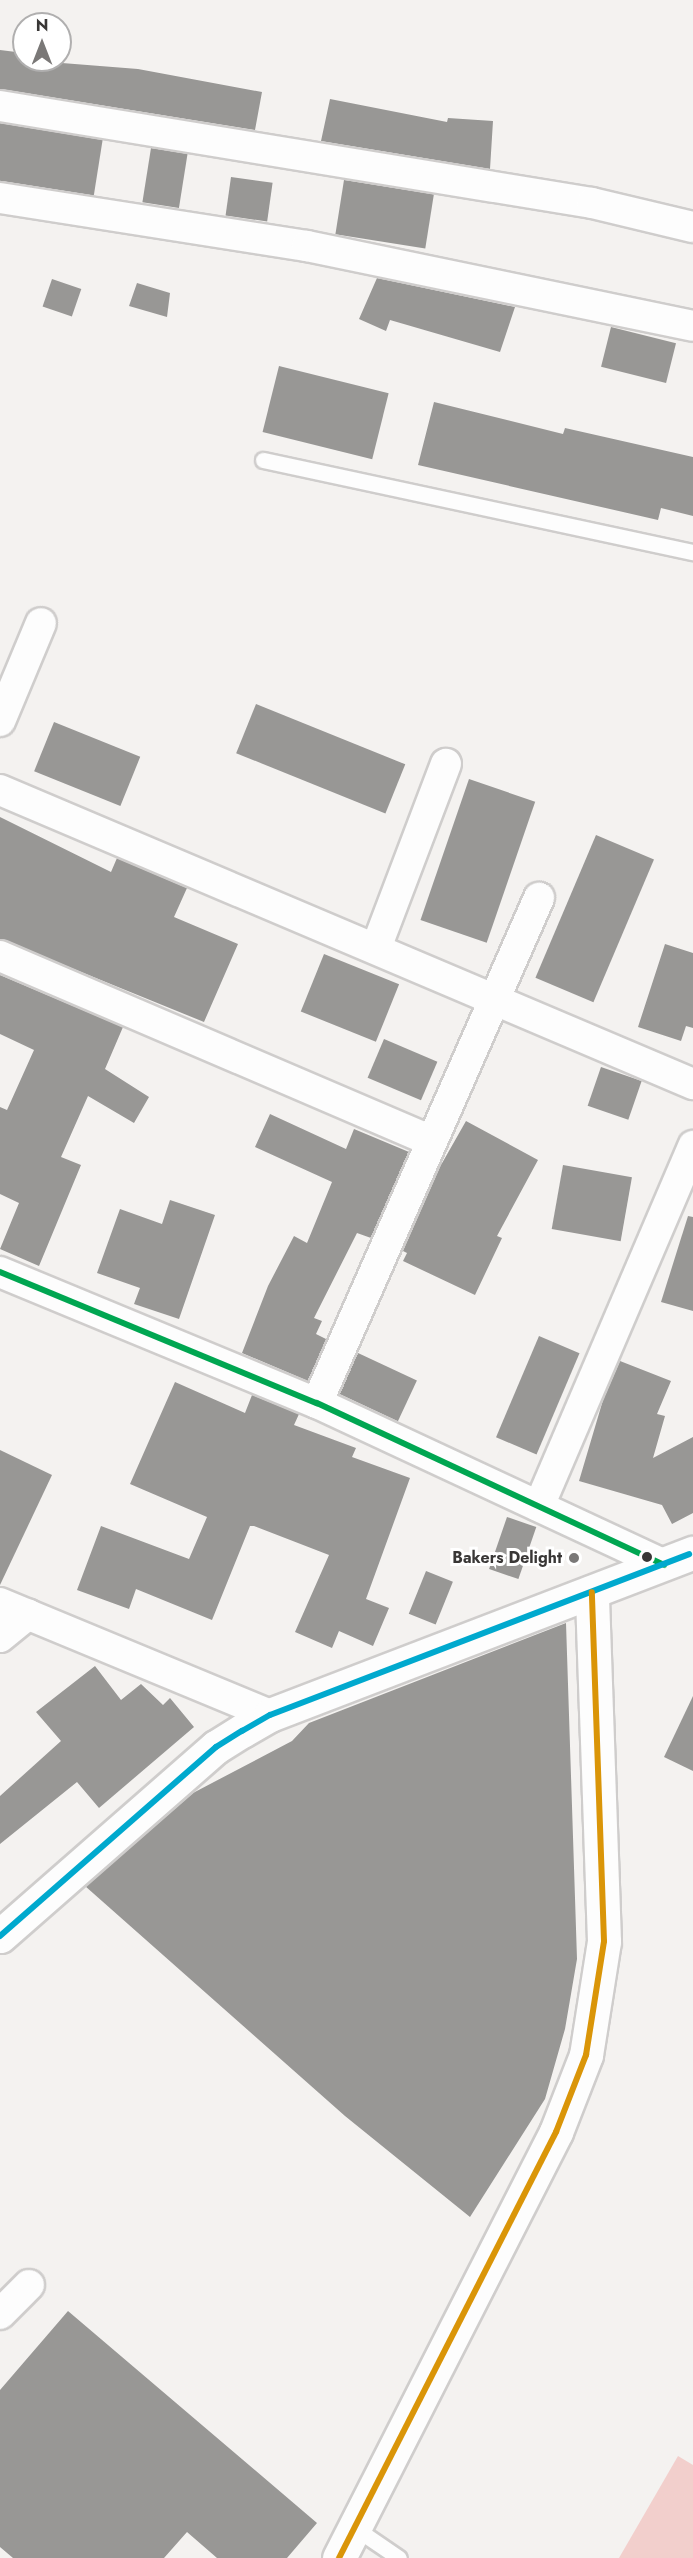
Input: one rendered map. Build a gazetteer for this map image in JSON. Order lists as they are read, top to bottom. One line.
{"places":["Bakers Delight"],"north":"top"}
